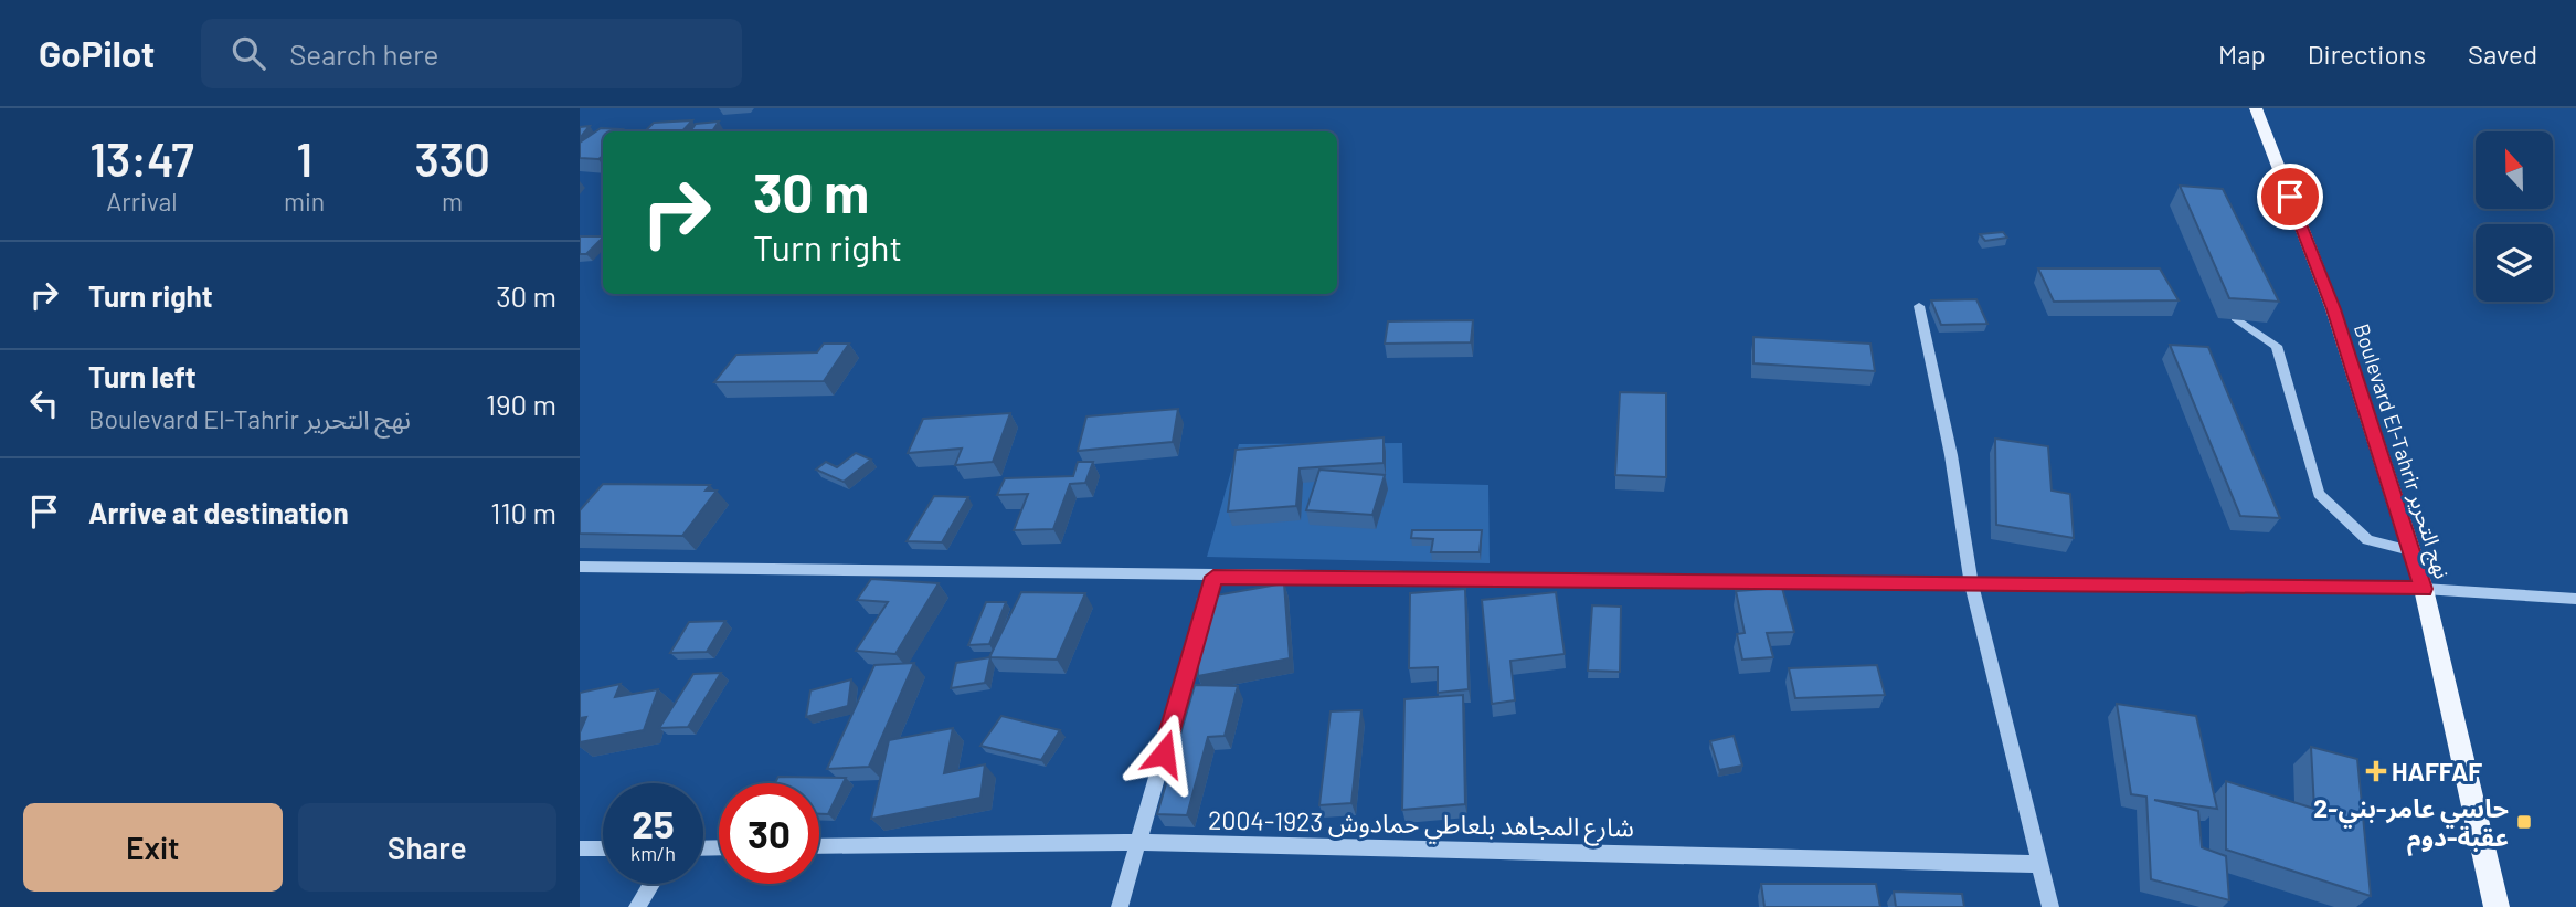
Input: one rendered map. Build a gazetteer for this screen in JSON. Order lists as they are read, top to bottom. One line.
{"streets":{"main road":["Boulevard El-Tahrir نهج التحرير"],"street":["شارع المجاهد بلعاطي حمادوش 1923-2004"]},"places":{"health":["HAFFAF"],"transit":["2-حاسي عامر-بني عقبة-دوم"]},"north":"top","page":{"header":"GoPilot","search":"Search here","nav":["Map","Directions","Saved"],"eta":["13:47","Arrival","1","min","330","m"],"turn":["30 m","Turn right"],"list":[{"name":"Turn right","value":"30 m"},{"name":"Turn left","note":"Boulevard El-Tahrir نهج التحرير","value":"190 m"},{"name":"Arrive at destination","value":"110 m"}],"speed":"25 km/h","limit":"30","buttons":["Exit","Share"]}}
